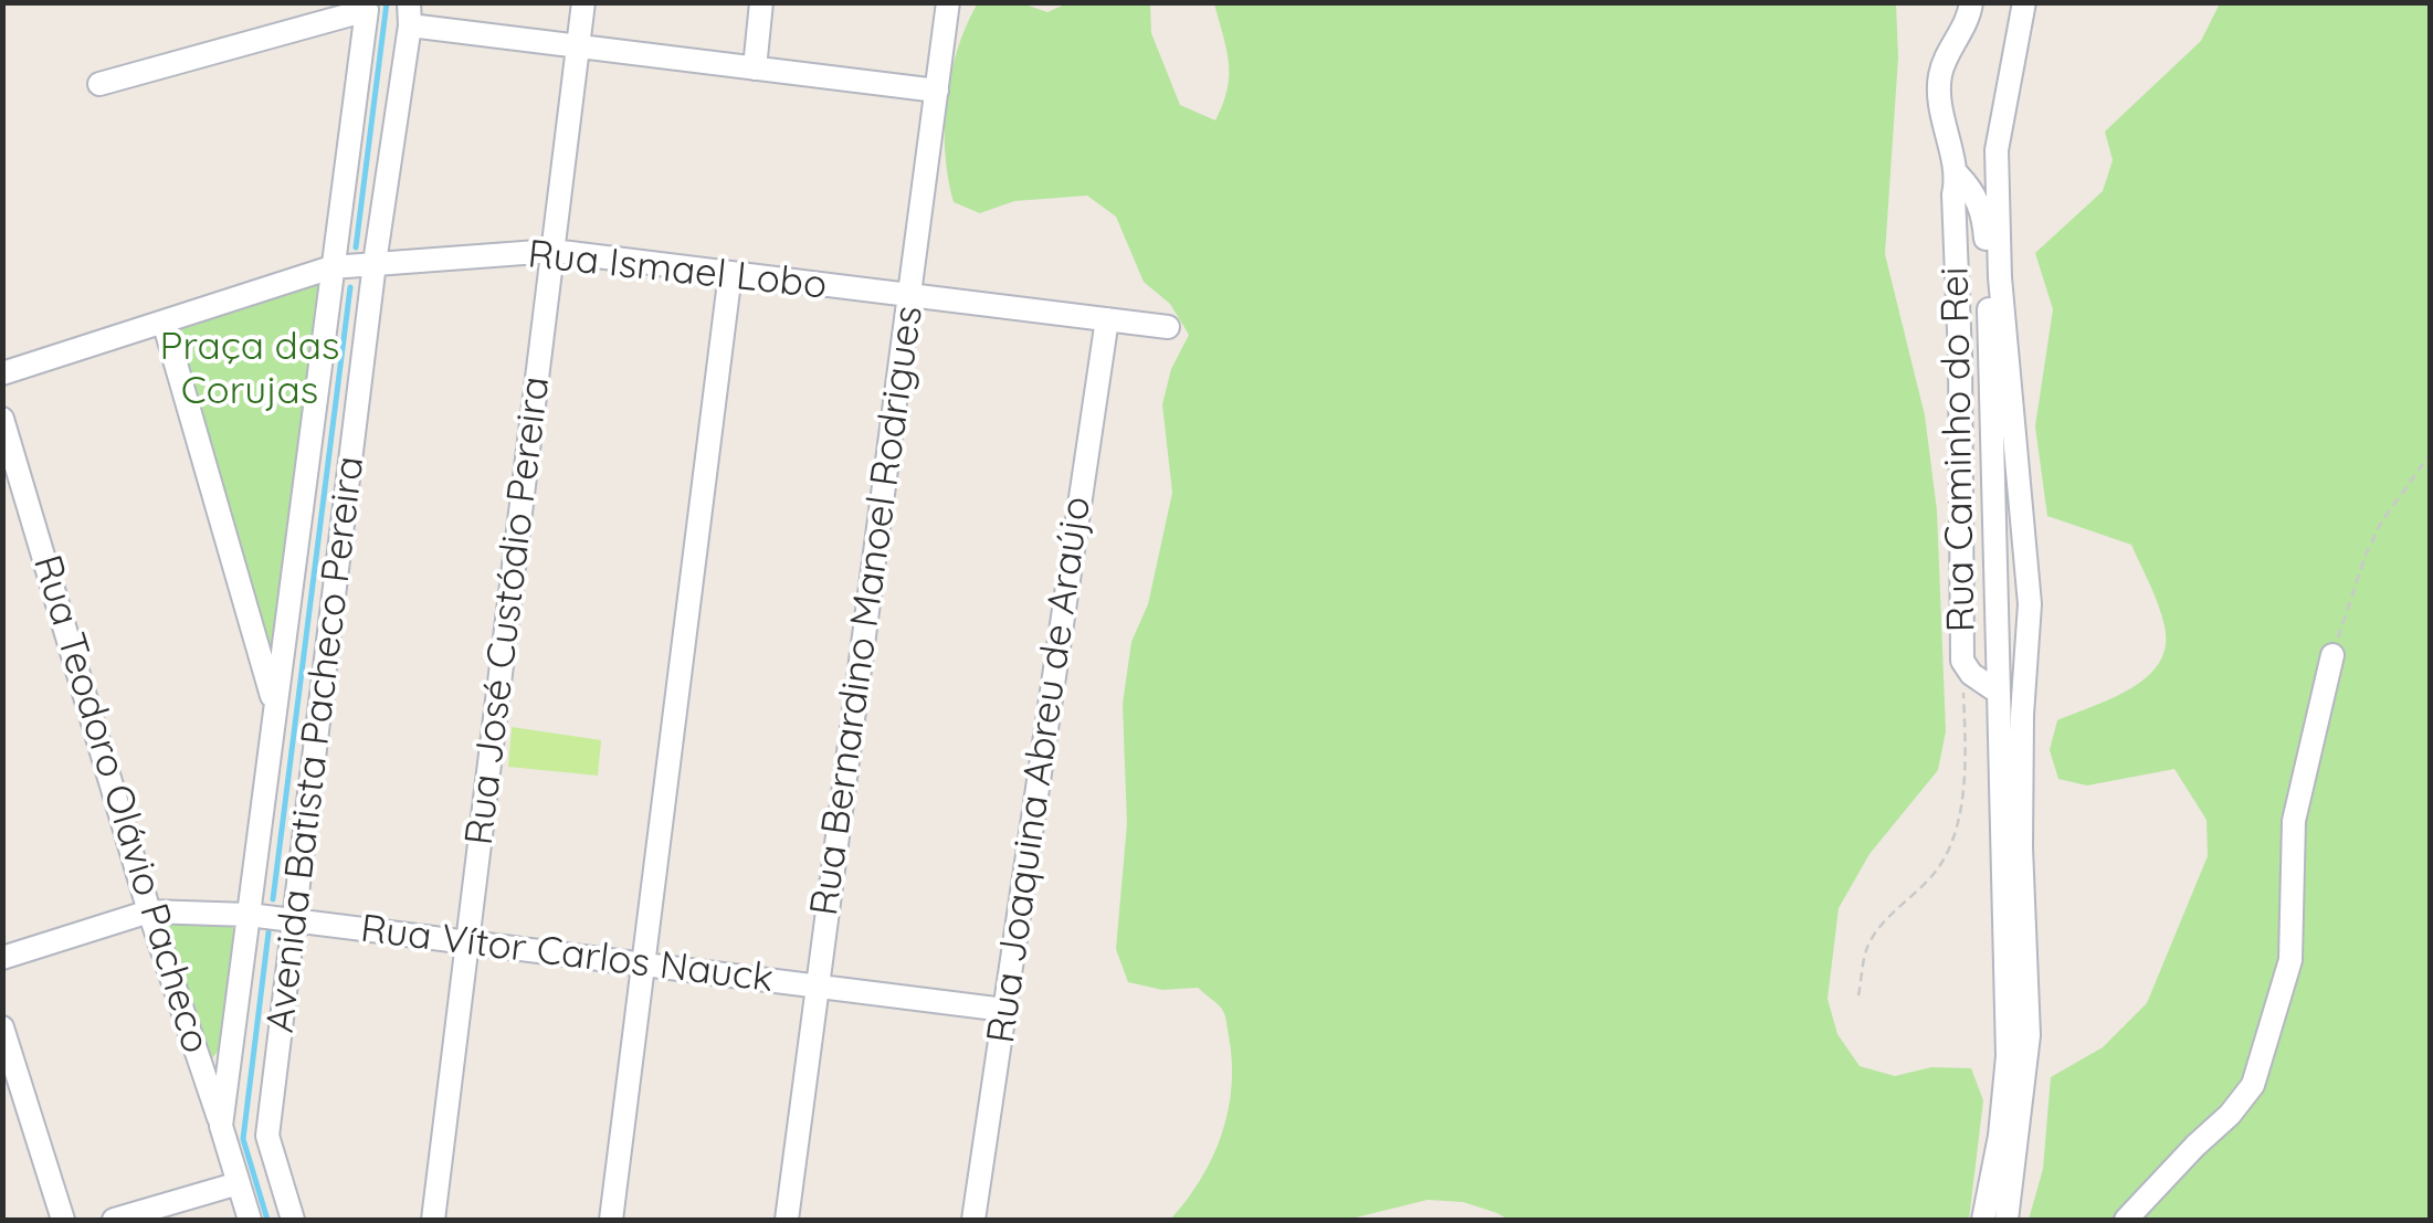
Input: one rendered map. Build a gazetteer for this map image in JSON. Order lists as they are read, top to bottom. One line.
{"streets":{"street":["Rua Ismael Lobo","Rua Caminho do Rei","Rua José Custódio Pereira","Rua Bernardino Manoel Rodrigues","Avenida Batista Pacheco Pereira","Rua Joaquina Abreu de Araújo","Rua Teodoro Olávio Pacheco","Rua Vítor Carlos Nauck"]},"crossings":[["Rua Ismael Lobo","Rua José Custódio Pereira"],["Rua Ismael Lobo","Rua Bernardino Manoel Rodrigues"],["Rua Ismael Lobo","Avenida Batista Pacheco Pereira"],["Rua Ismael Lobo","Rua Joaquina Abreu de Araújo"],["Rua José Custódio Pereira","Rua Vítor Carlos Nauck"],["Rua Bernardino Manoel Rodrigues","Rua Vítor Carlos Nauck"],["Avenida Batista Pacheco Pereira","Rua Teodoro Olávio Pacheco"],["Avenida Batista Pacheco Pereira","Rua Vítor Carlos Nauck"],["Rua Joaquina Abreu de Araújo","Rua Vítor Carlos Nauck"],["Rua Teodoro Olávio Pacheco","Rua Vítor Carlos Nauck"]],"parks":["Praça das Corujas"]}
